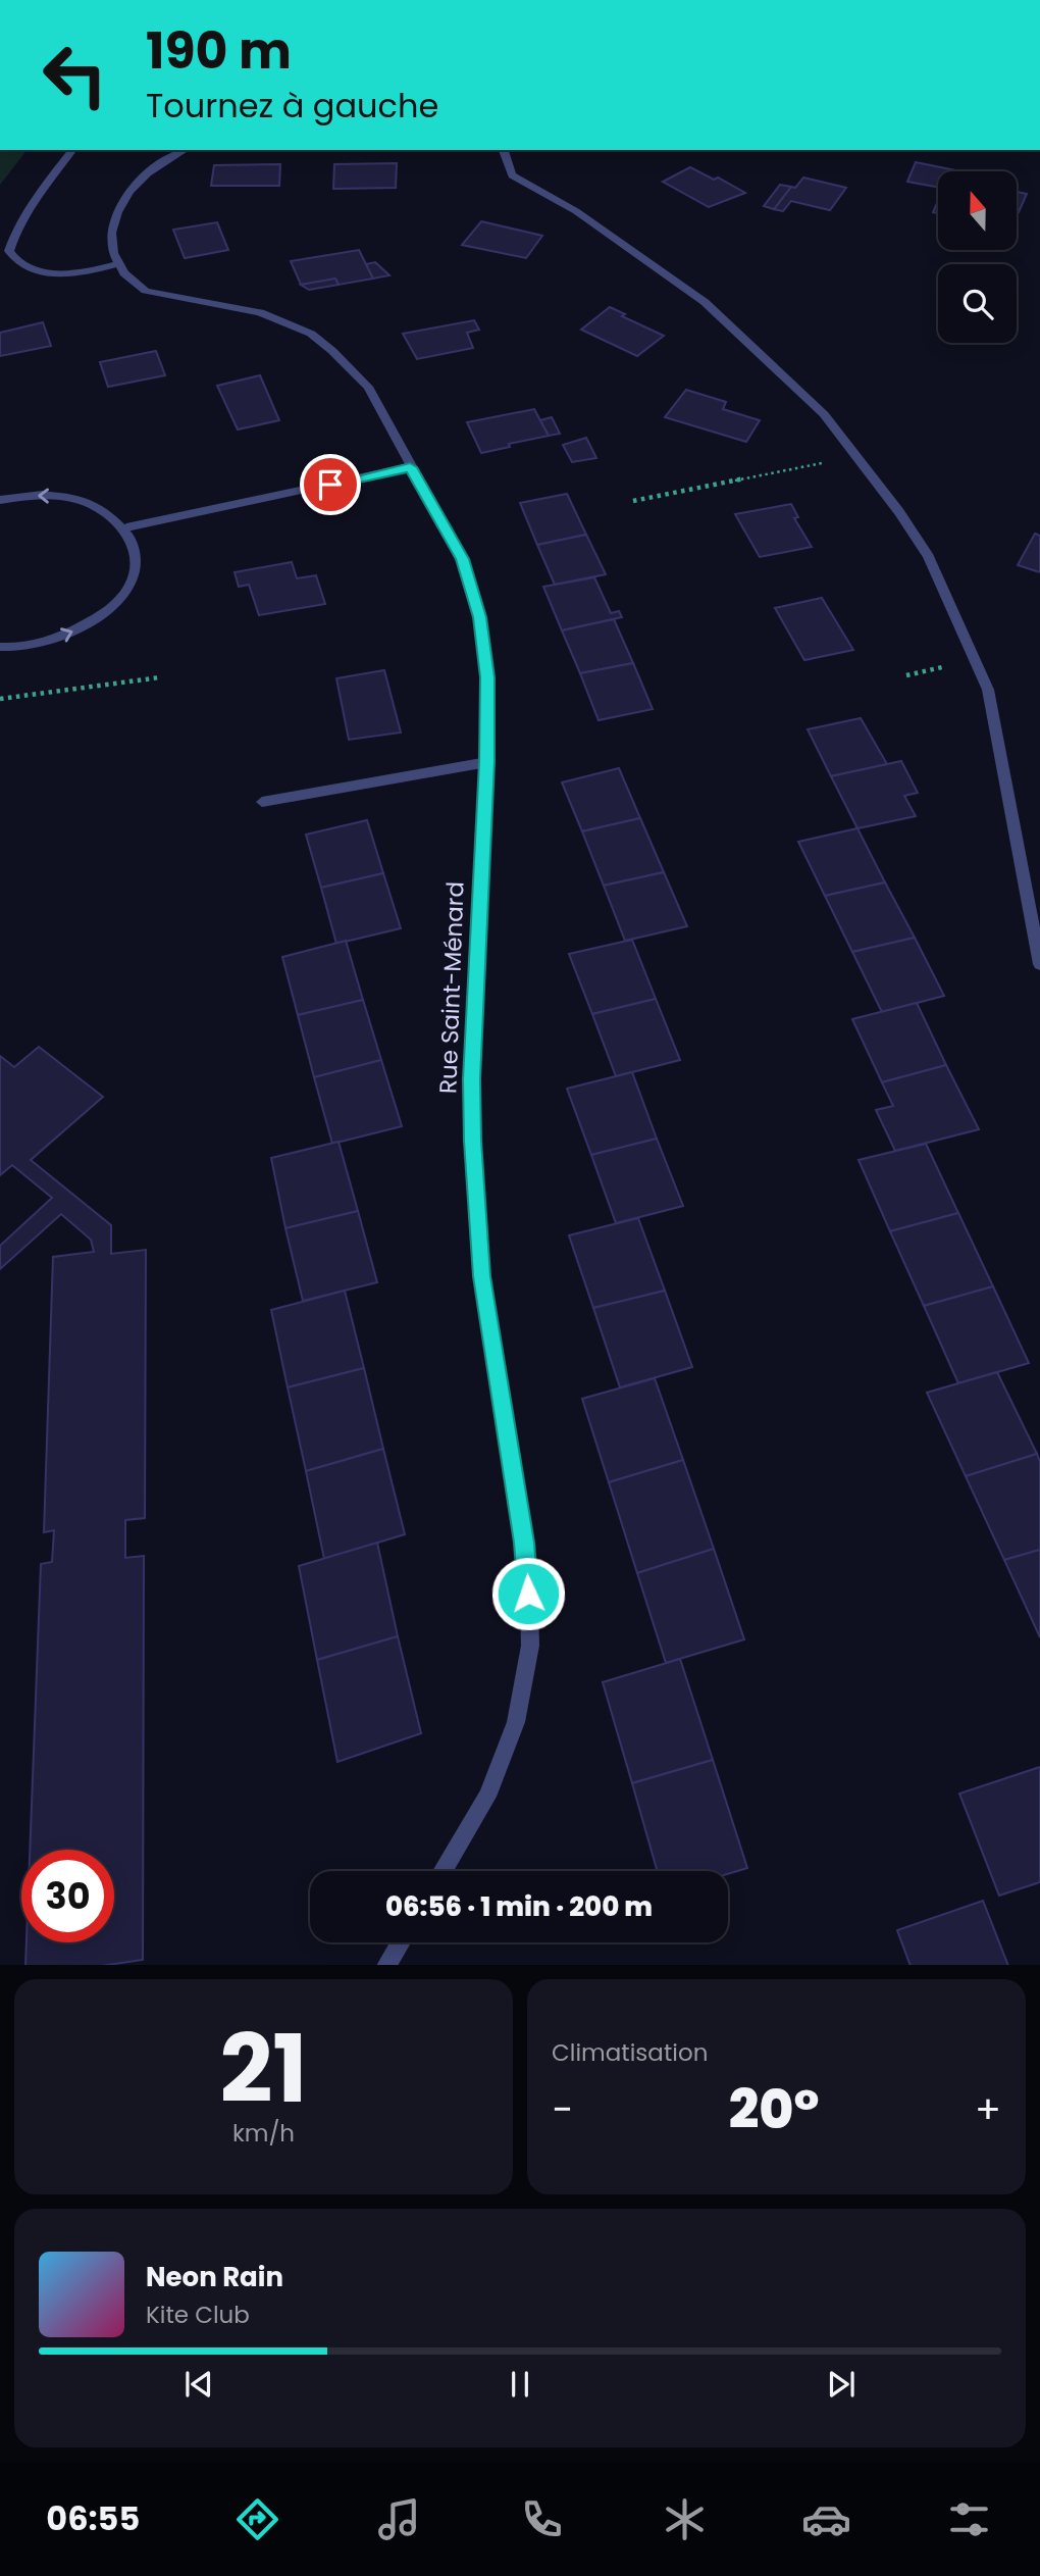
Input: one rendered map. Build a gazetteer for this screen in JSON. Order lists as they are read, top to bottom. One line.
{"streets":{"street":["Rue Saint-Ménard"]},"north":"top","page":{"turn":["190 m","Tournez à gauche"],"limit":"30","trip":"06:56 · 1 min · 200 m","tile":[["21","km/h"],"Climatisation"],"heat":["−","20°","+"],"song":["Neon Rain","Kite Club"],"tabs":"06:55"}}
